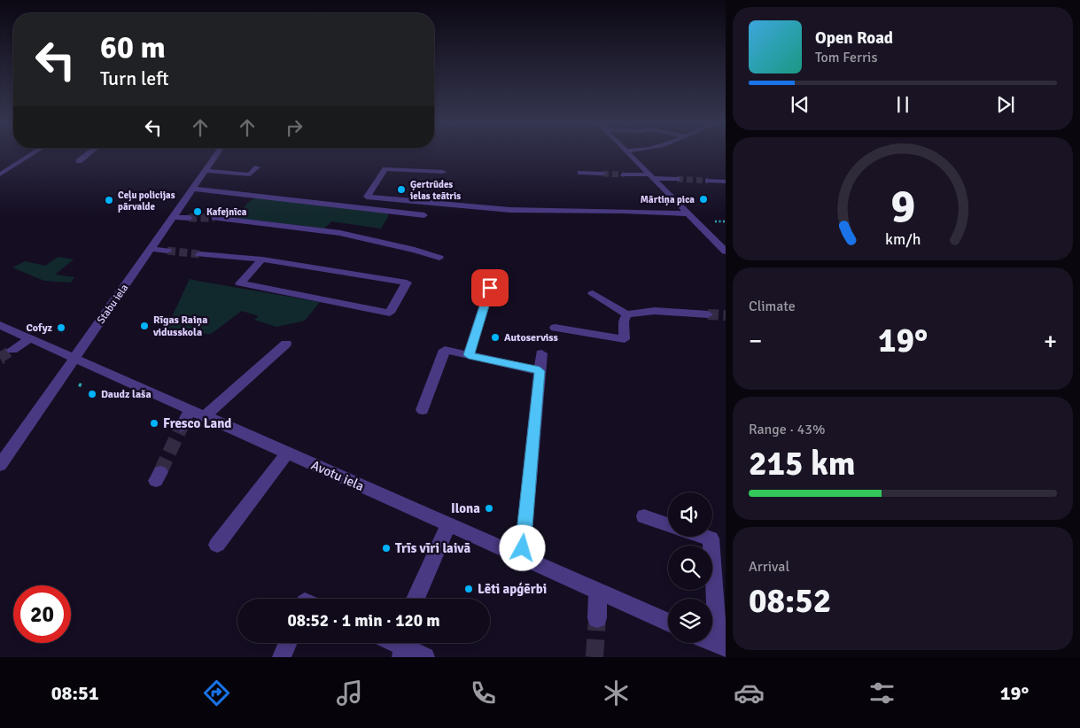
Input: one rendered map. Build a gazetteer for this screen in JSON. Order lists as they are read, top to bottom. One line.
{"streets":{"street":["Stabu iela","Avotu iela"]},"crossings":[["Stabu iela","Avotu iela"]],"places":["Ģertrūdes ielas teātris","Mārtiņa pica","Ceļu policijas pārvalde","Kafejnīca","Rīgas Raiņa vidusskola","Cofyz","Autoserviss","Daudz laša","Fresco Land","Ilona","Trīs vīri laivā","Lēti apģērbi"],"page":{"turn":["60 m","Turn left"],"song":["Open Road","Tom Ferris"],"tile":["Climate",["Range · 43%","215 km"],["Arrival","08:52"]],"heat":["−","19°","+"],"limit":"20","trip":"08:52 · 1 min · 120 m","tabs":["08:51","19°"],"gauge":["9","km/h"]}}
